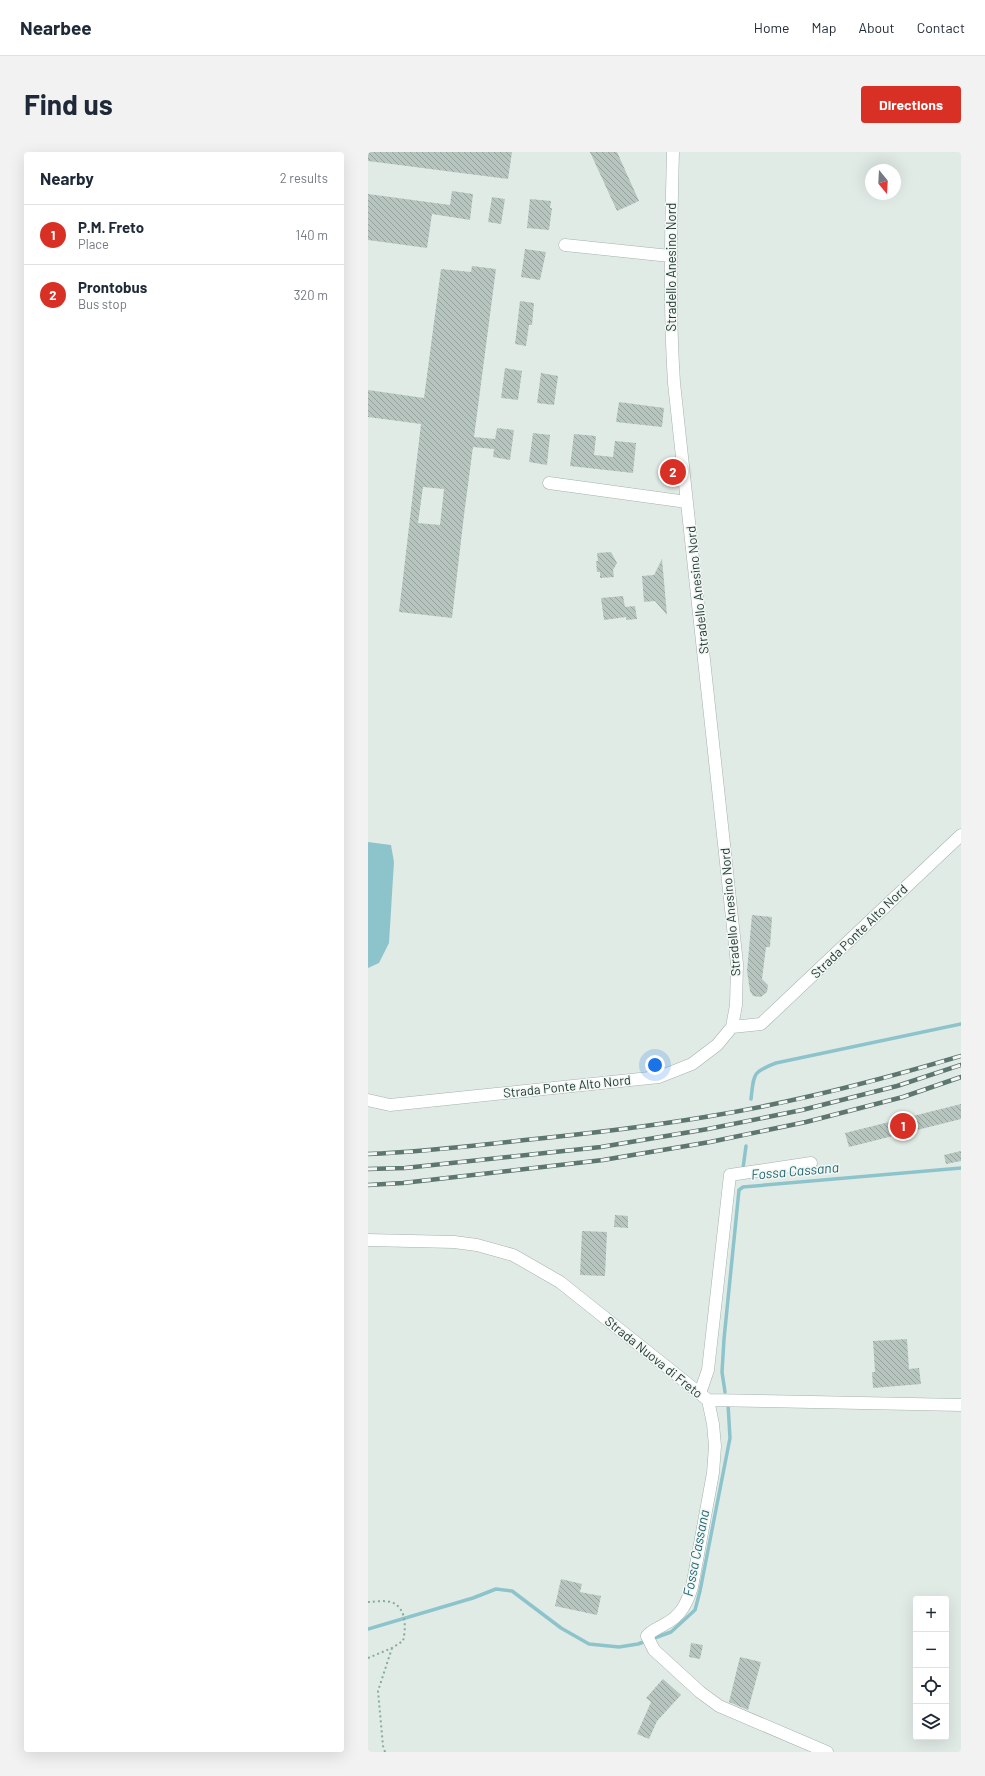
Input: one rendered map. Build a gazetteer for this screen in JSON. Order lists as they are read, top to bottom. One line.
{"streets":{"street":["Stradello Anesino Nord","Strada Ponte Alto Nord","Strada Nuova di Freto"]},"crossings":[["Stradello Anesino Nord","Strada Ponte Alto Nord"]],"water":["Fossa Cassana"],"north":"bottom","page":{"header":"Nearbee","nav":["Home","Map","About","Contact"],"buttons":"Directions","title":"Find us","heading":["Nearby","2 results"],"list":[{"mark":"1","name":"P.M. Freto","note":"Place","value":"140 m"},{"mark":"2","name":"Prontobus","note":"Bus stop","value":"320 m"}],"pins":["2","1"],"map_buttons":["+","−"]}}
